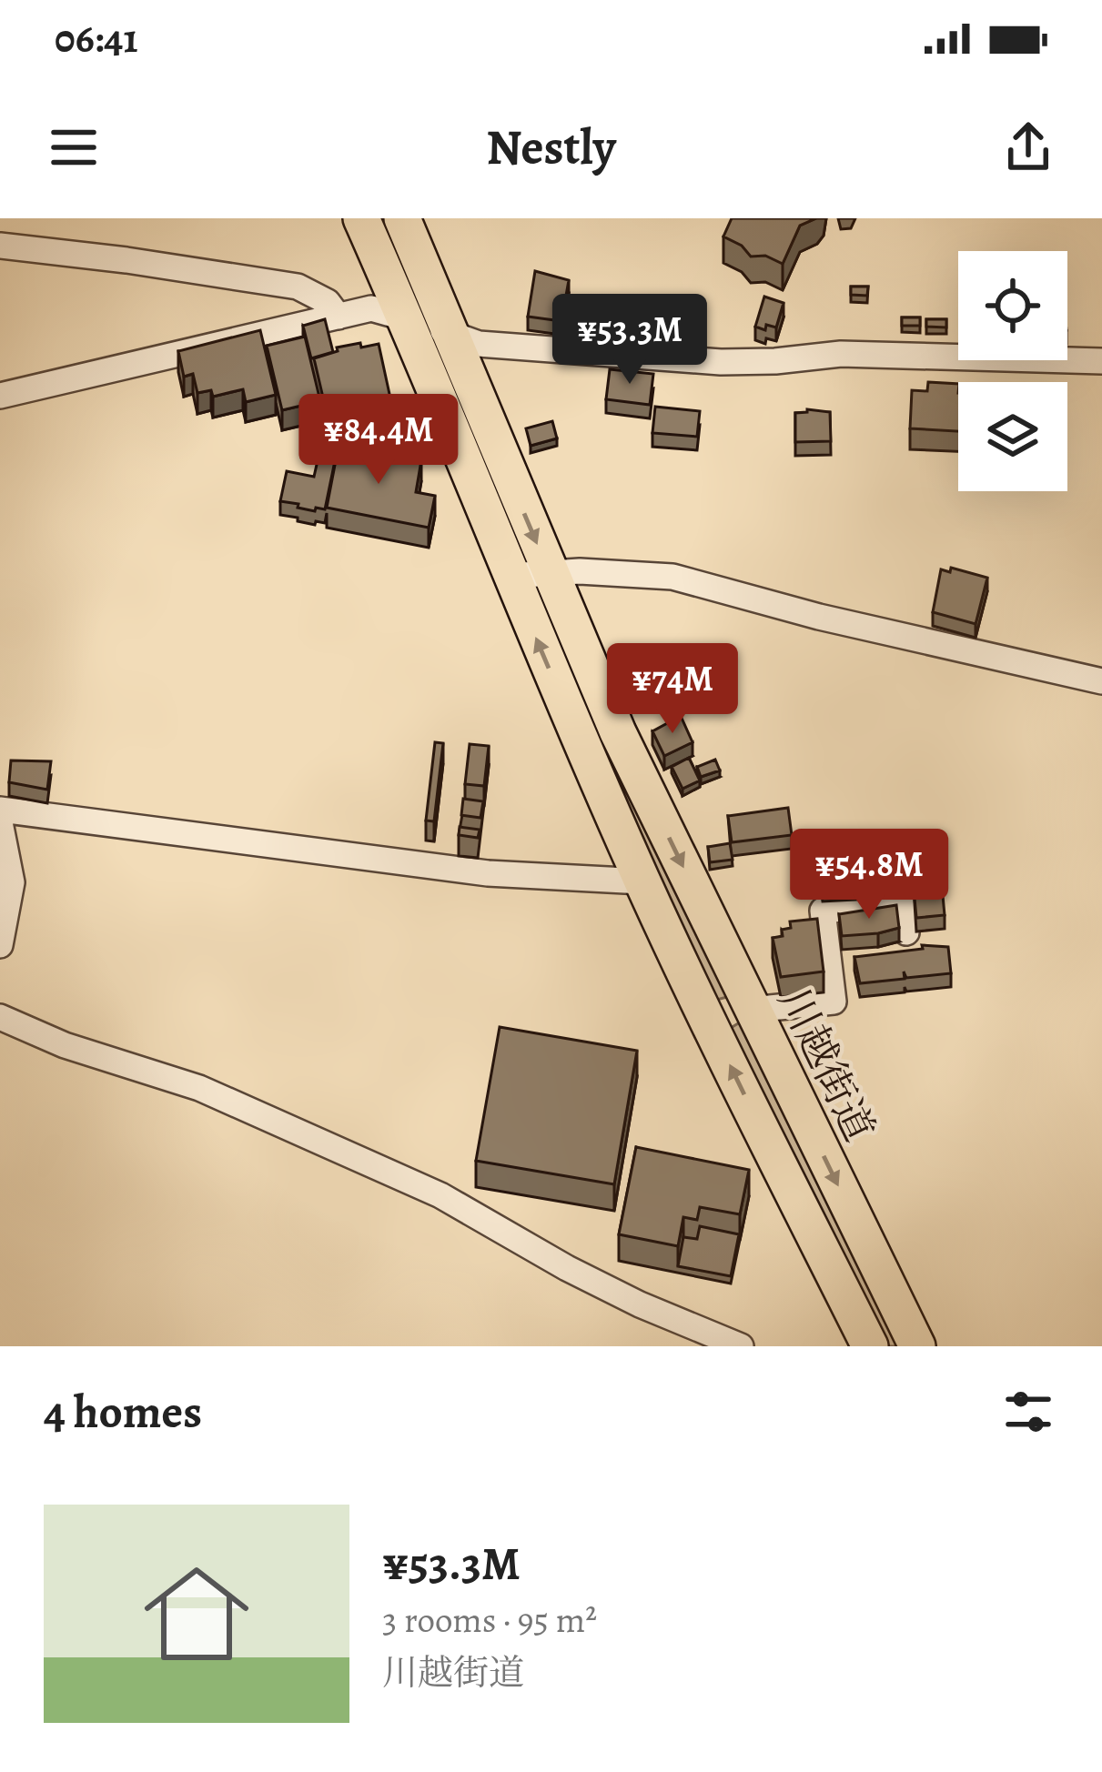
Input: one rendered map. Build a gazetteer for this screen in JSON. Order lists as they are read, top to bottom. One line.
{"streets":{"highway":["川越街道"]},"page":{"status":"06:41","header":"Nestly","price":["¥53.3M","¥84.4M","¥74M","¥54.8M"],"heading":"4 homes","list":[{"name":"¥53.3M","note":"3 rooms · 95 m² · 川越街道"}]}}
